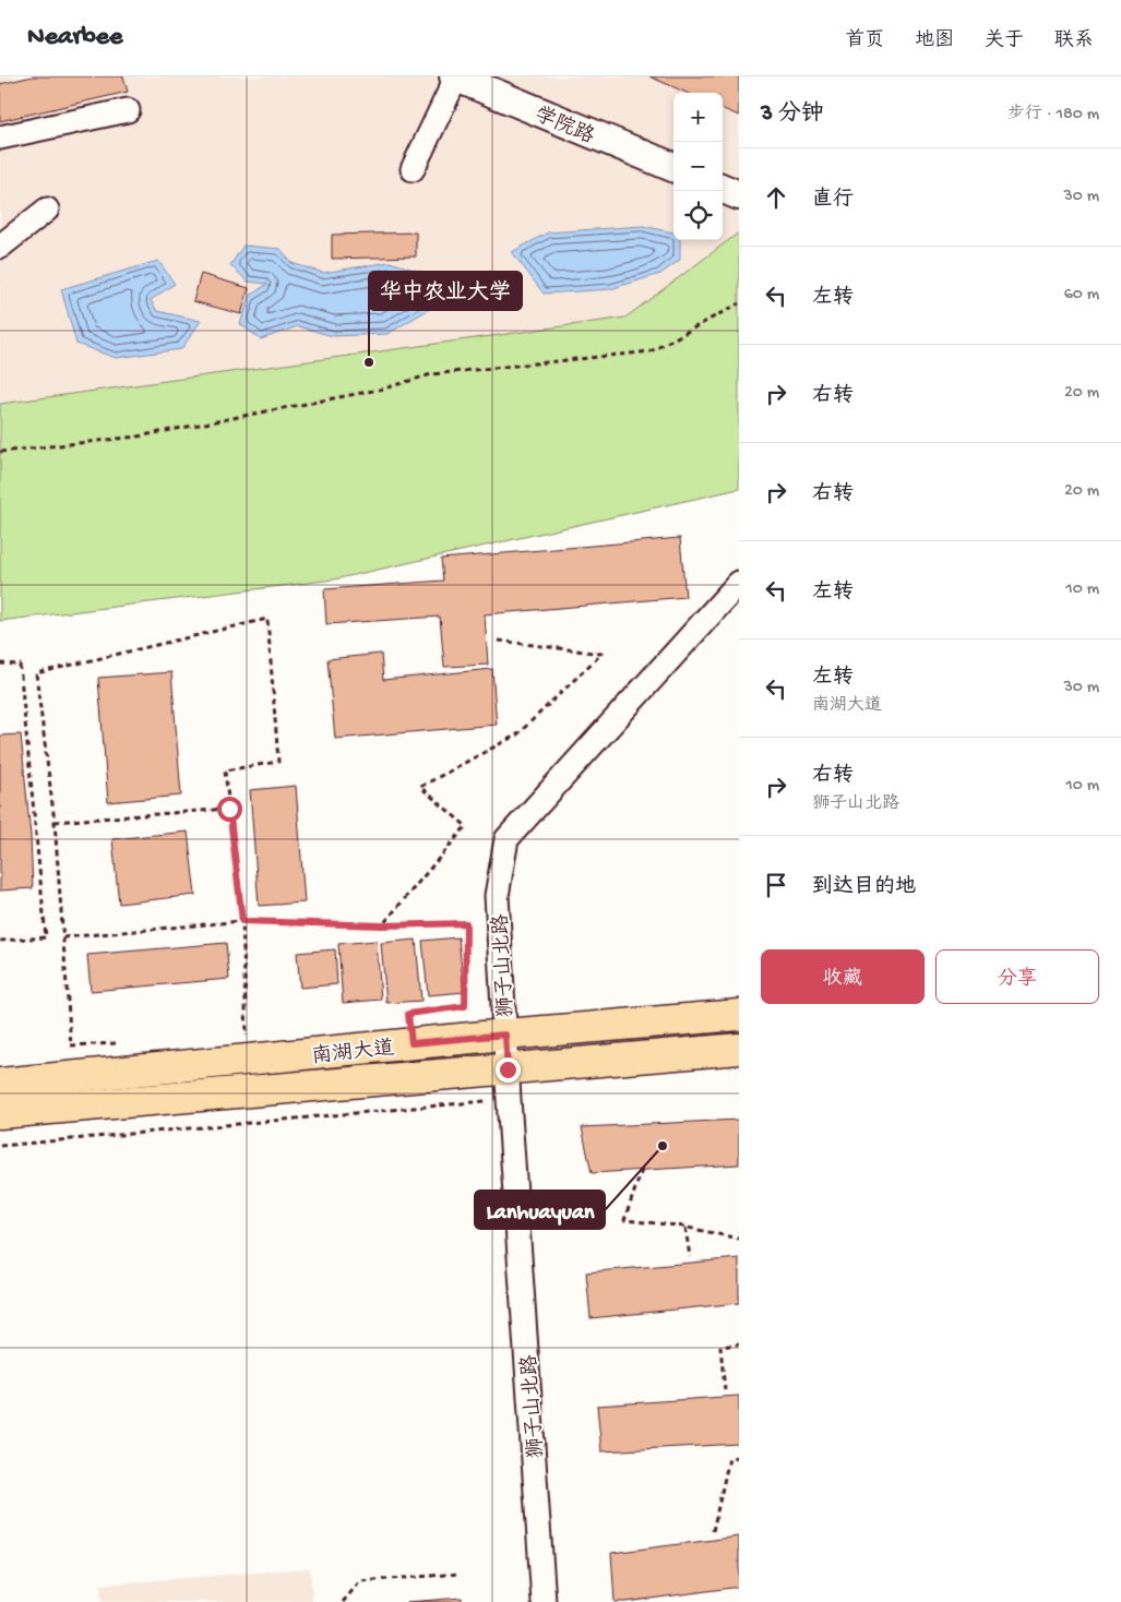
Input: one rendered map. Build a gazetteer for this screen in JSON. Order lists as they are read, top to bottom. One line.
{"streets":{"main road":["南湖大道"],"street":["学院路","狮子山北路"]},"crossings":[["狮子山北路","南湖大道"]],"places":["华中农业大学","Lanhuayuan"],"page":{"header":"Nearbee","nav":["首页","地图","关于","联系"],"heading":["3 分钟","步行 · 180 m"],"map_buttons":["+","−"],"list":[["直行","30 m"],["左转","60 m"],["右转","20 m"],["右转","20 m"],["左转","10 m"],["左转","南湖大道","30 m"],["右转","狮子山北路","10 m"],"到达目的地"],"buttons":["收藏","分享"]}}
